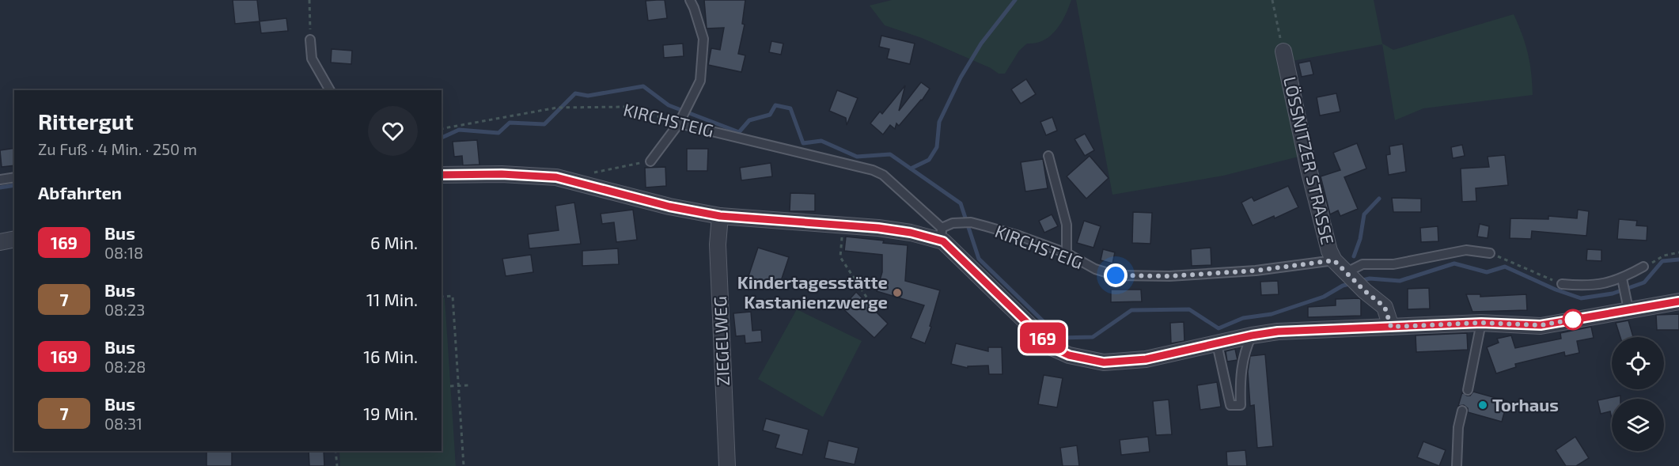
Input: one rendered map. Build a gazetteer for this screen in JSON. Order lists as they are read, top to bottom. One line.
{"streets":{"street":["LÖSSNITZER STRASSE","ZIEGELWEG"],"lane":["KIRCHSTEIG"]},"crossings":[["KIRCHSTEIG","LÖSSNITZER STRASSE"]],"places":["Kindertagesstätte Kastanienzwerge","Torhaus"],"lines":["bus line 169"],"page":{"on_map":"169","heading":[["Rittergut","Zu Fuß · 4 Min. · 250 m"],"Abfahrten"],"list":[{"mark":"169","name":"Bus","note":"08:18","value":"6 Min."},{"mark":"7","name":"Bus","note":"08:23","value":"11 Min."},{"mark":"169","name":"Bus","note":"08:28","value":"16 Min."},{"mark":"7","name":"Bus","note":"08:31","value":"19 Min."}]}}
